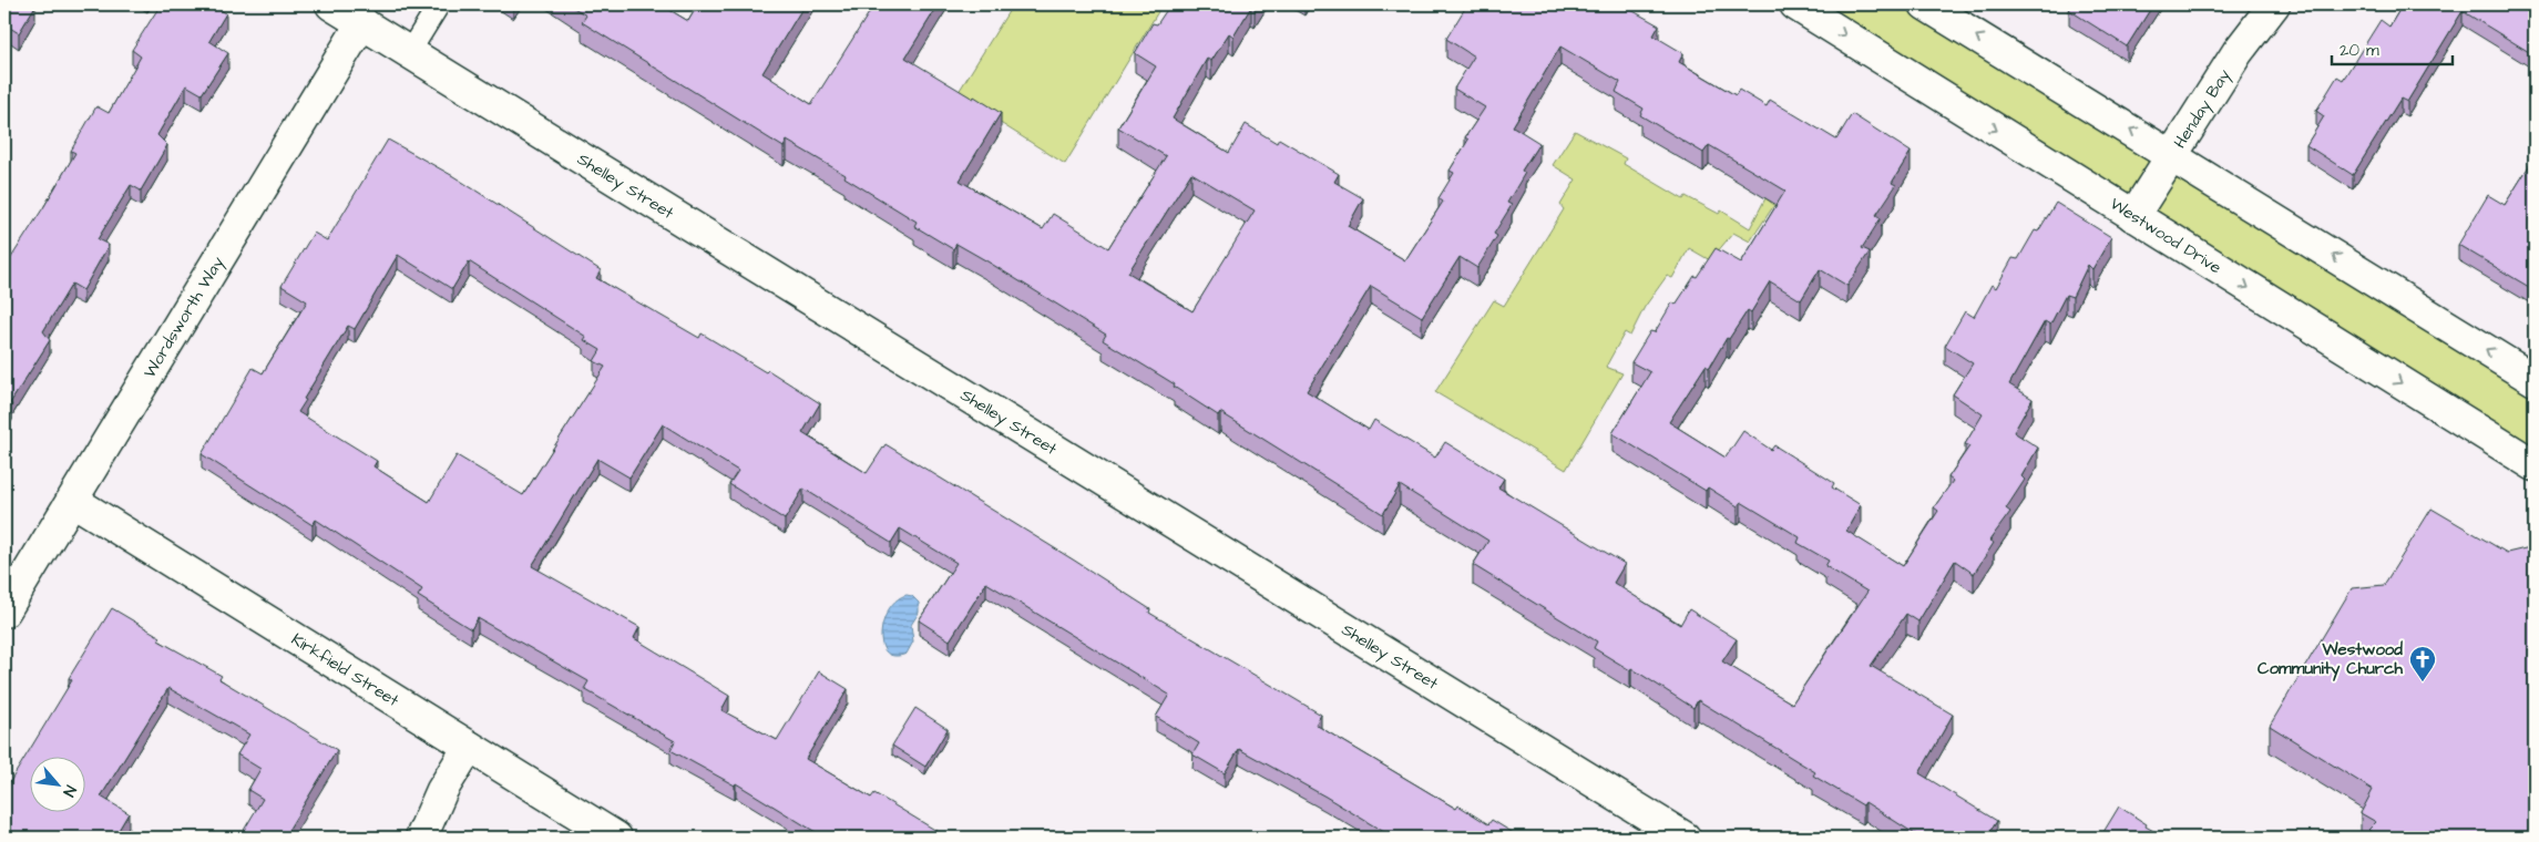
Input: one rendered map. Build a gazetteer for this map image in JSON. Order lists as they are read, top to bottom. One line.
{"streets":{"street":["Henday Bay","Shelley Street","Westwood Drive","Wordsworth Way","Kirkfield Street"]},"crossings":[["Henday Bay","Westwood Drive"],["Shelley Street","Wordsworth Way"],["Wordsworth Way","Kirkfield Street"]],"places":{"church":["Westwood Community Church"]},"scale_bar":"20 m","north":"bottom right"}
